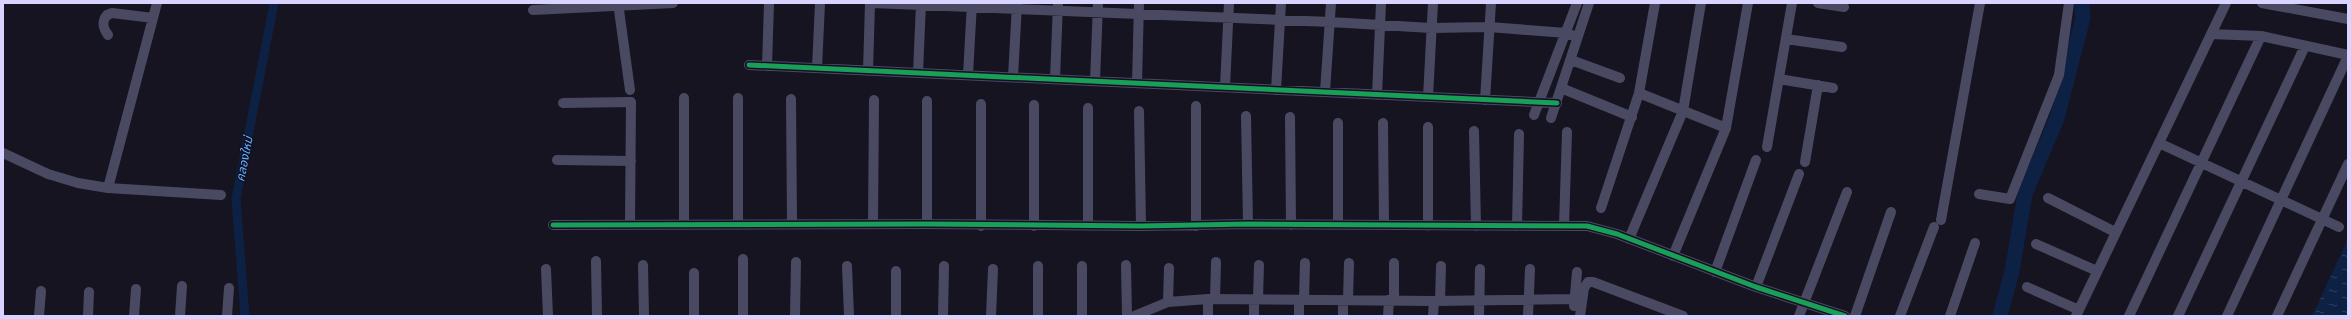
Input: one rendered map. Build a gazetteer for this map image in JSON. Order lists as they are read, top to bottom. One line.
{"water":["คลองใหม่"]}
